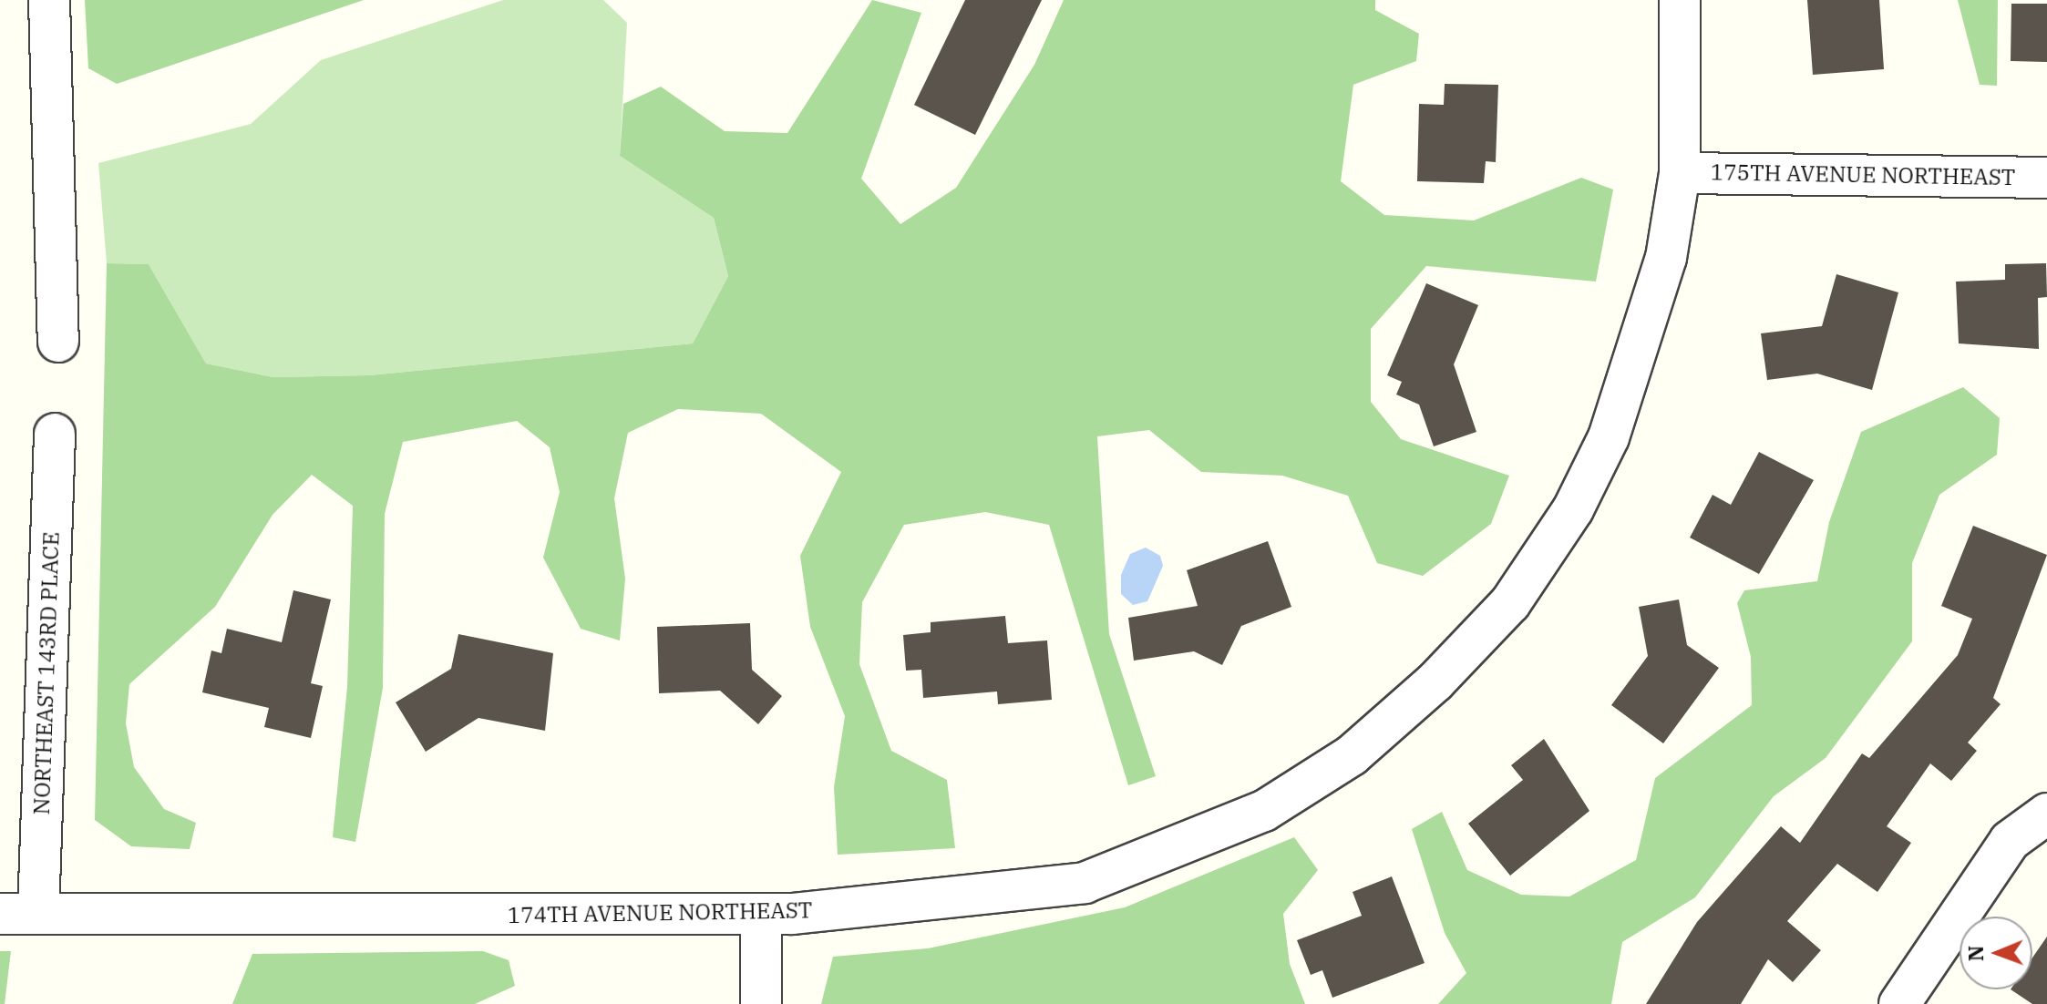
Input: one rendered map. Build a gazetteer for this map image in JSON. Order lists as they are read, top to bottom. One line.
{"streets":{"street":["175TH AVENUE NORTHEAST","NORTHEAST 143RD PLACE","174TH AVENUE NORTHEAST"]},"crossings":[["175TH AVENUE NORTHEAST","174TH AVENUE NORTHEAST"],["NORTHEAST 143RD PLACE","174TH AVENUE NORTHEAST"]],"north":"left"}
